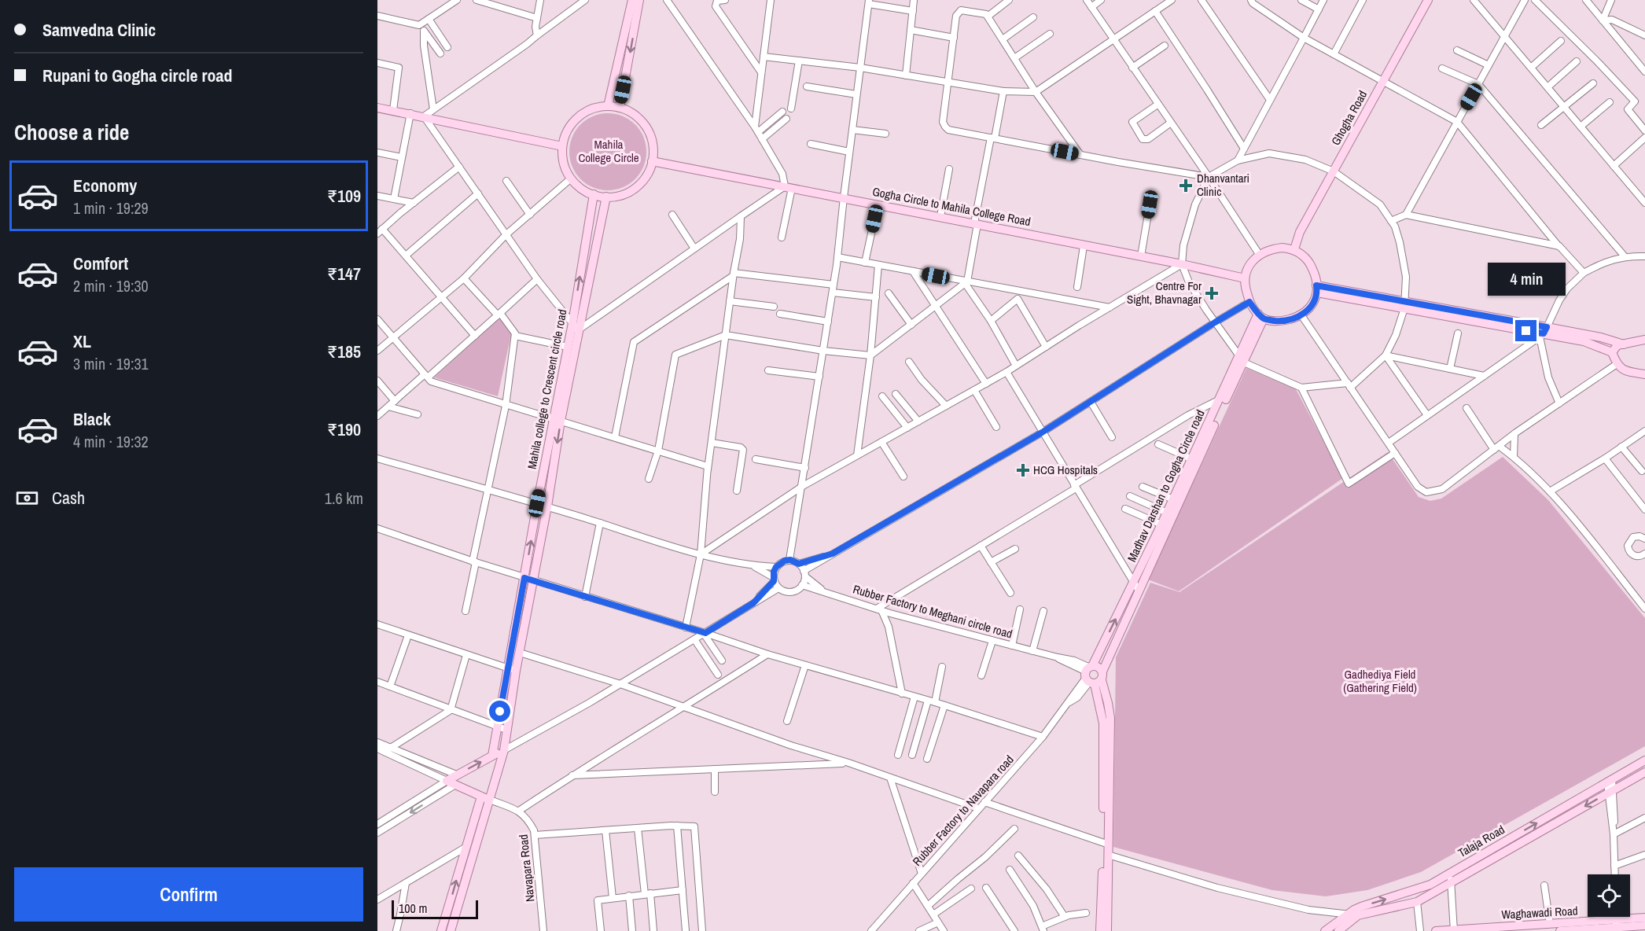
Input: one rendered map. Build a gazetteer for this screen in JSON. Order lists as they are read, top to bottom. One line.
{"streets":{"main road":["Ghogha Road","Gogha Circle to Mahila College Road","Mahila college to Crescent circle road","Madhav Darshan to Gogha Circle road","Talaja Road","Waghawadi Road"],"street":["Rubber Factory to Meghani circle road","Rubber Factory to Navapara road","Navapara Road"]},"crossings":[["Ghogha Road","Gogha Circle to Mahila College Road"],["Ghogha Road","Madhav Darshan to Gogha Circle road"],["Gogha Circle to Mahila College Road","Mahila college to Crescent circle road"],["Gogha Circle to Mahila College Road","Madhav Darshan to Gogha Circle road"],["Mahila college to Crescent circle road","Navapara Road"],["Madhav Darshan to Gogha Circle road","Rubber Factory to Meghani circle road"],["Madhav Darshan to Gogha Circle road","Rubber Factory to Navapara road"],["Rubber Factory to Meghani circle road","Rubber Factory to Navapara road"]],"parks":["Mahila College Circle","Gadhediya Field (Gathering Field)"],"places":{"health":["Dhanvantari Clinic","Centre For Sight, Bhavnagar","HCG Hospitals"]},"scale_bar":"100 m","page":{"banner":["Samvedna Clinic","Rupani to Gogha circle road"],"heading":"Choose a ride","list":[{"name":"Economy","note":"1 min · 19:29","value":"₹109"},{"name":"Comfort","note":"2 min · 19:30","value":"₹147"},{"name":"XL","note":"3 min · 19:31","value":"₹185"},{"name":"Black","note":"4 min · 19:32","value":"₹190"}],"bubble":"4 min","pay":["Cash","1.6 km"],"buttons":"Confirm","scale":"100 m"}}
